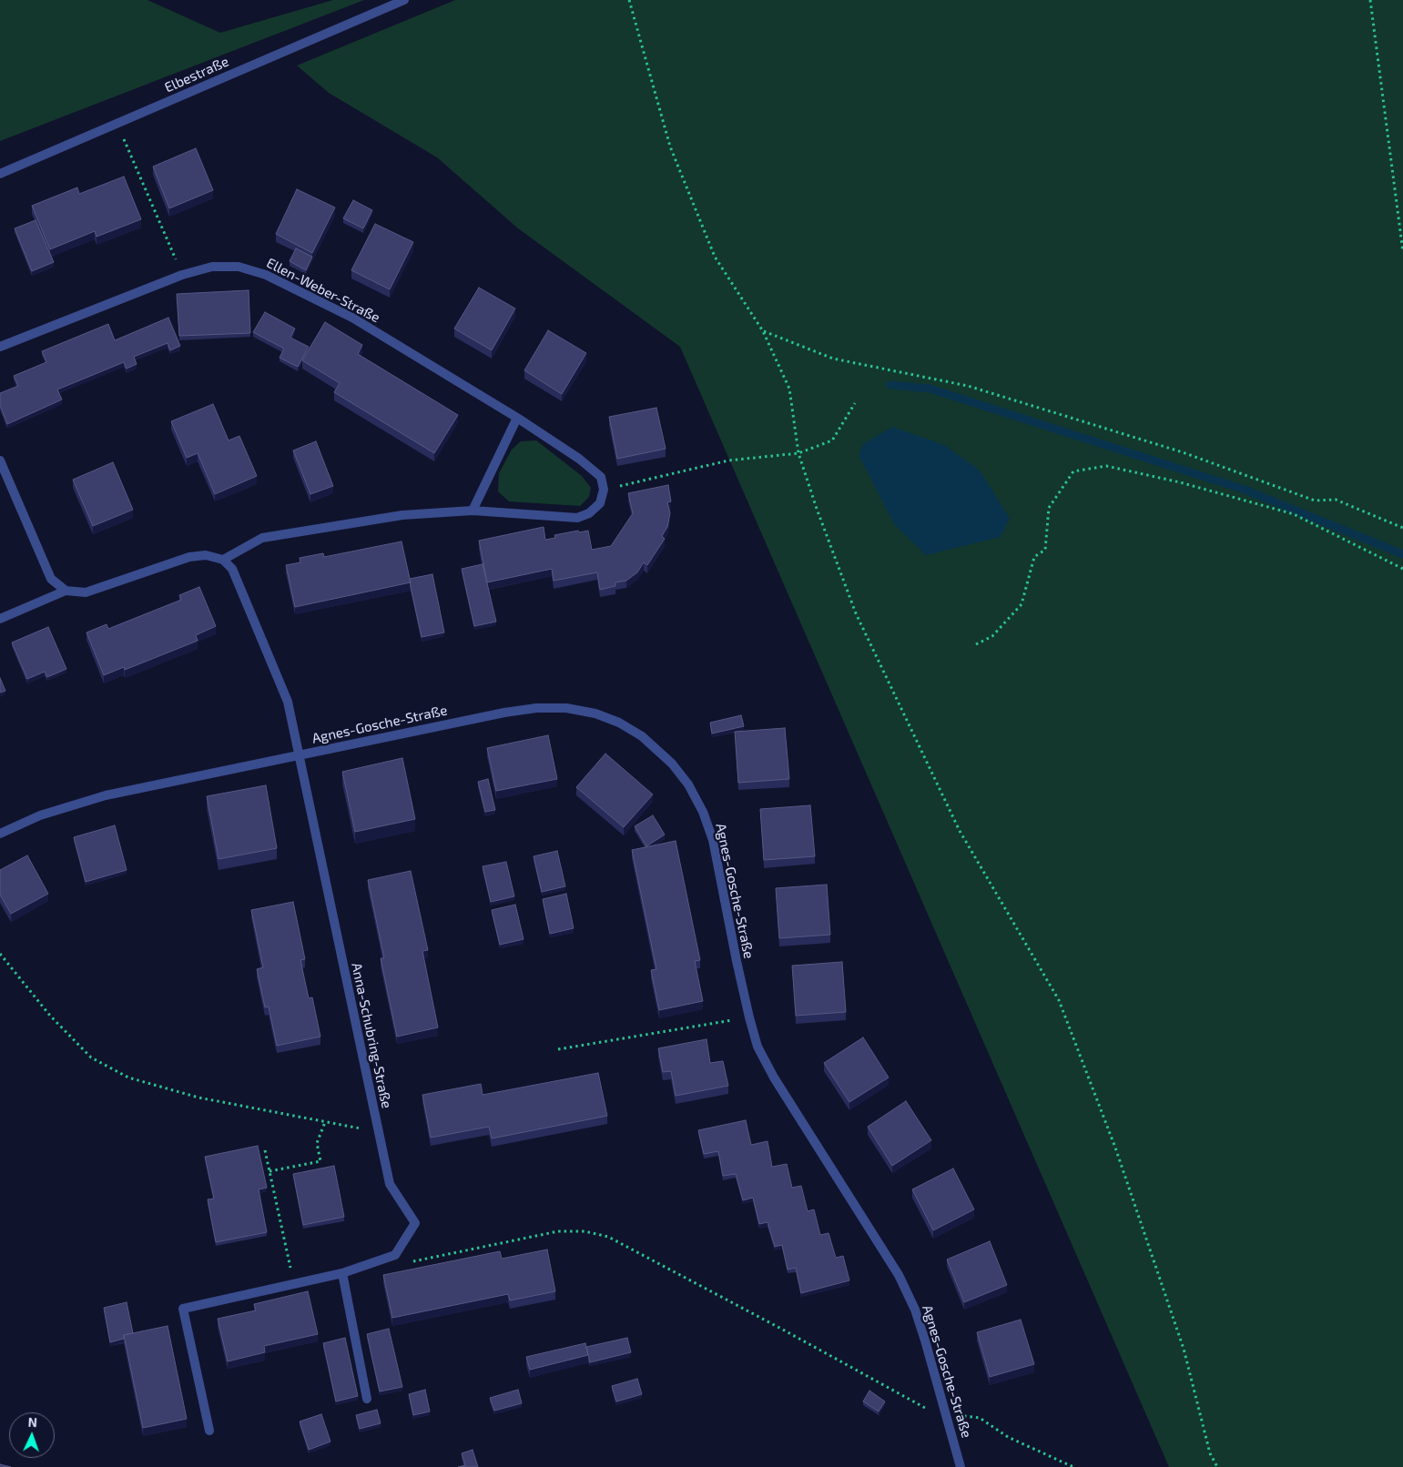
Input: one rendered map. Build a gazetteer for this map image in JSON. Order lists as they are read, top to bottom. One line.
{"streets":{"street":["Elbestraße","Ellen-Weber-Straße","Agnes-Gosche-Straße","Anna-Schubring-Straße"]},"crossings":[["Agnes-Gosche-Straße","Anna-Schubring-Straße"]],"north":"top"}
